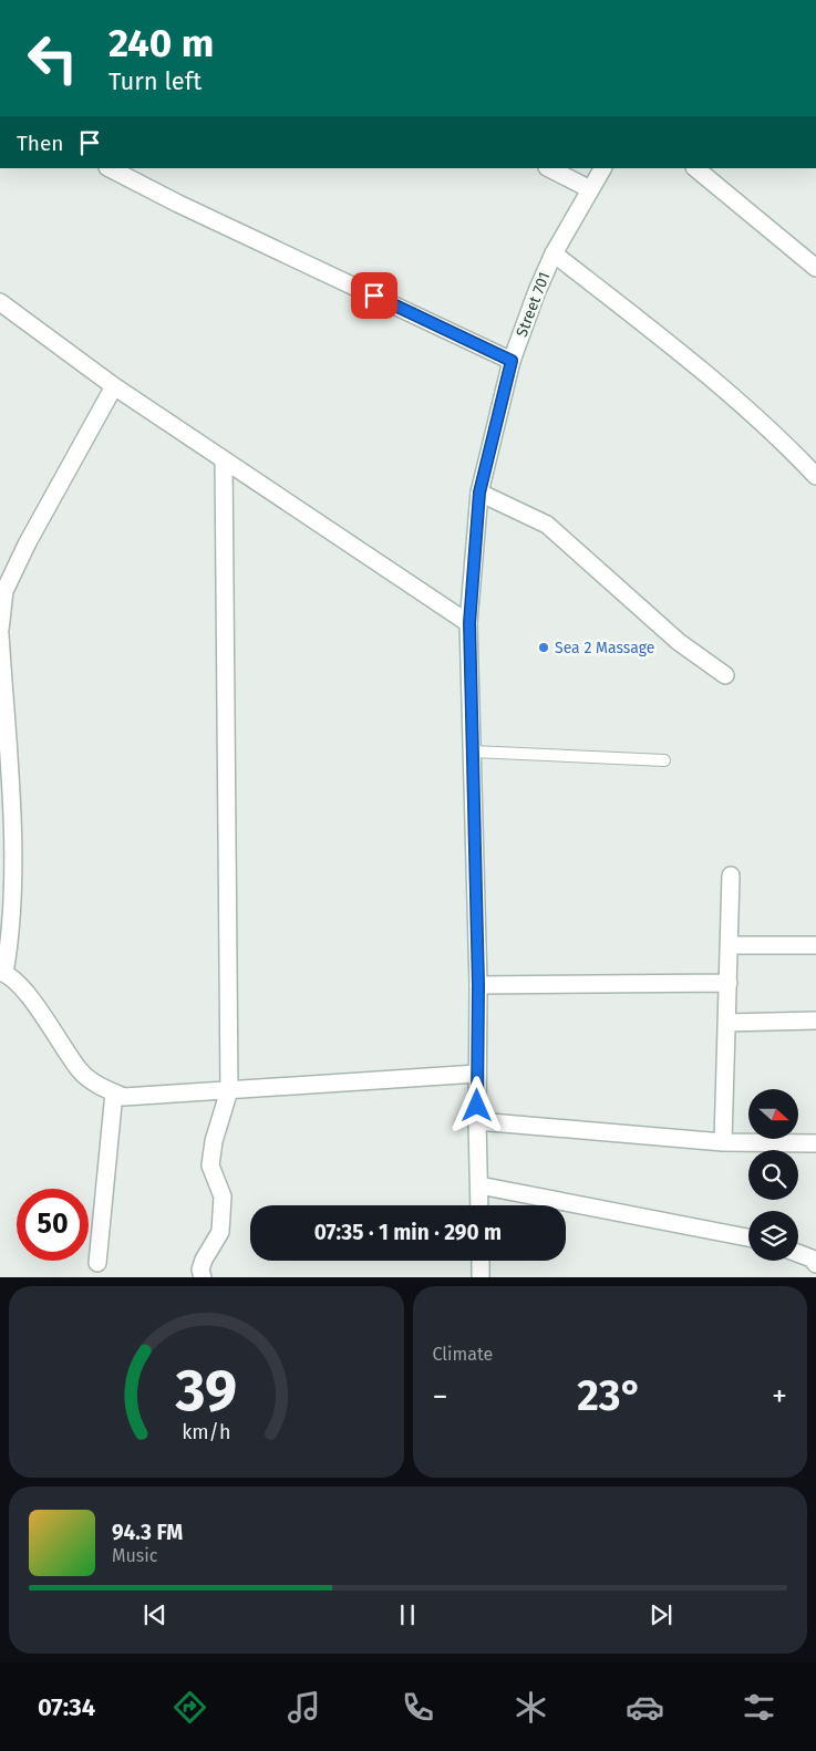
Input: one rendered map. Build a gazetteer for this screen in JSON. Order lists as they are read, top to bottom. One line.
{"streets":{"street":["Street 701"]},"places":["Sea 2 Massage"],"north":"right","page":{"turn":["240 m","Turn left"],"then":"Then","limit":"50","trip":"07:35 · 1 min · 290 m","tile":"Climate","heat":["−","23°","+"],"song":["94.3 FM","Music"],"tabs":"07:34","gauge":["39","km/h"]}}
